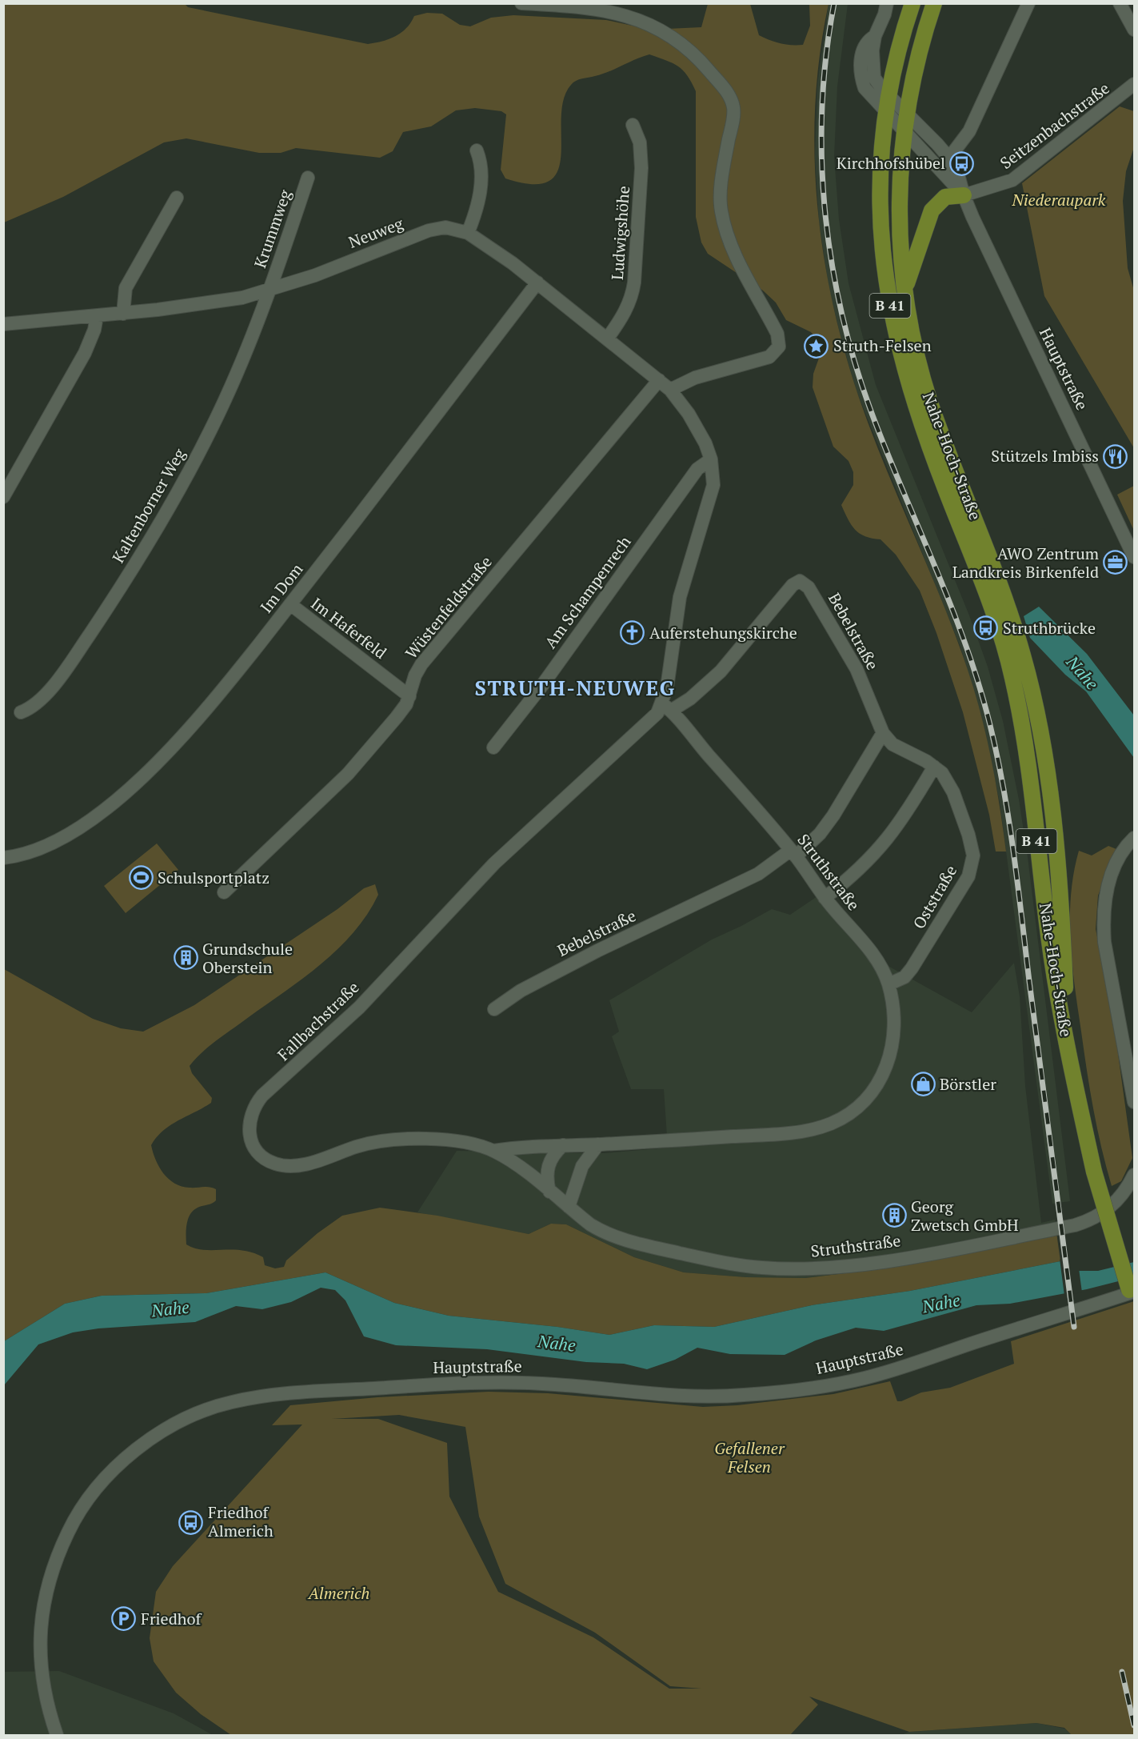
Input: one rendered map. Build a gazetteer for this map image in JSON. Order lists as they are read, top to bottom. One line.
{"streets":{"main road":["B 41","Nahe-Hoch-Straße"],"street":["Seitzenbachstraße","Krummweg","Neuweg","Ludwigshöhe","Hauptstraße","Kaltenborner Weg","Im Dom","Am Schampenrech","Wüstenfeldstraße","Im Haferfeld","Bebelstraße","Struthstraße","Oststraße","Fallbachstraße"]},"crossings":[["Seitzenbachstraße","Hauptstraße"],["Krummweg","Neuweg"],["Krummweg","Kaltenborner Weg"],["Neuweg","Ludwigshöhe"],["Neuweg","Kaltenborner Weg"],["Neuweg","Im Dom"],["Neuweg","Am Schampenrech"],["Neuweg","Wüstenfeldstraße"],["B 41","Hauptstraße"],["B 41","Nahe-Hoch-Straße"],["Hauptstraße","Nahe-Hoch-Straße"],["Im Dom","Im Haferfeld"],["Wüstenfeldstraße","Im Haferfeld"],["Bebelstraße","Struthstraße"],["Bebelstraße","Oststraße"],["Bebelstraße","Fallbachstraße"],["Struthstraße","Oststraße"],["Struthstraße","Fallbachstraße"]],"districts":["STRUTH-NEUWEG"],"water":["Nahe"],"parks":["Niederaupark","Gefallener Felsen","Almerich"],"places":{"bus stop":["Kirchhofshübel","Struthbrücke","Friedhof Almerich"],"place":["Struth-Felsen"],"restaurant":["Stützels Imbiss"],"office":["AWO Zentrum Landkreis Birkenfeld"],"church":["Auferstehungskirche"],"sports":["Schulsportplatz"],"building":["Grundschule Oberstein","Georg Zwetsch GmbH"],"shop":["Börstler"],"parking":["Friedhof"]}}
